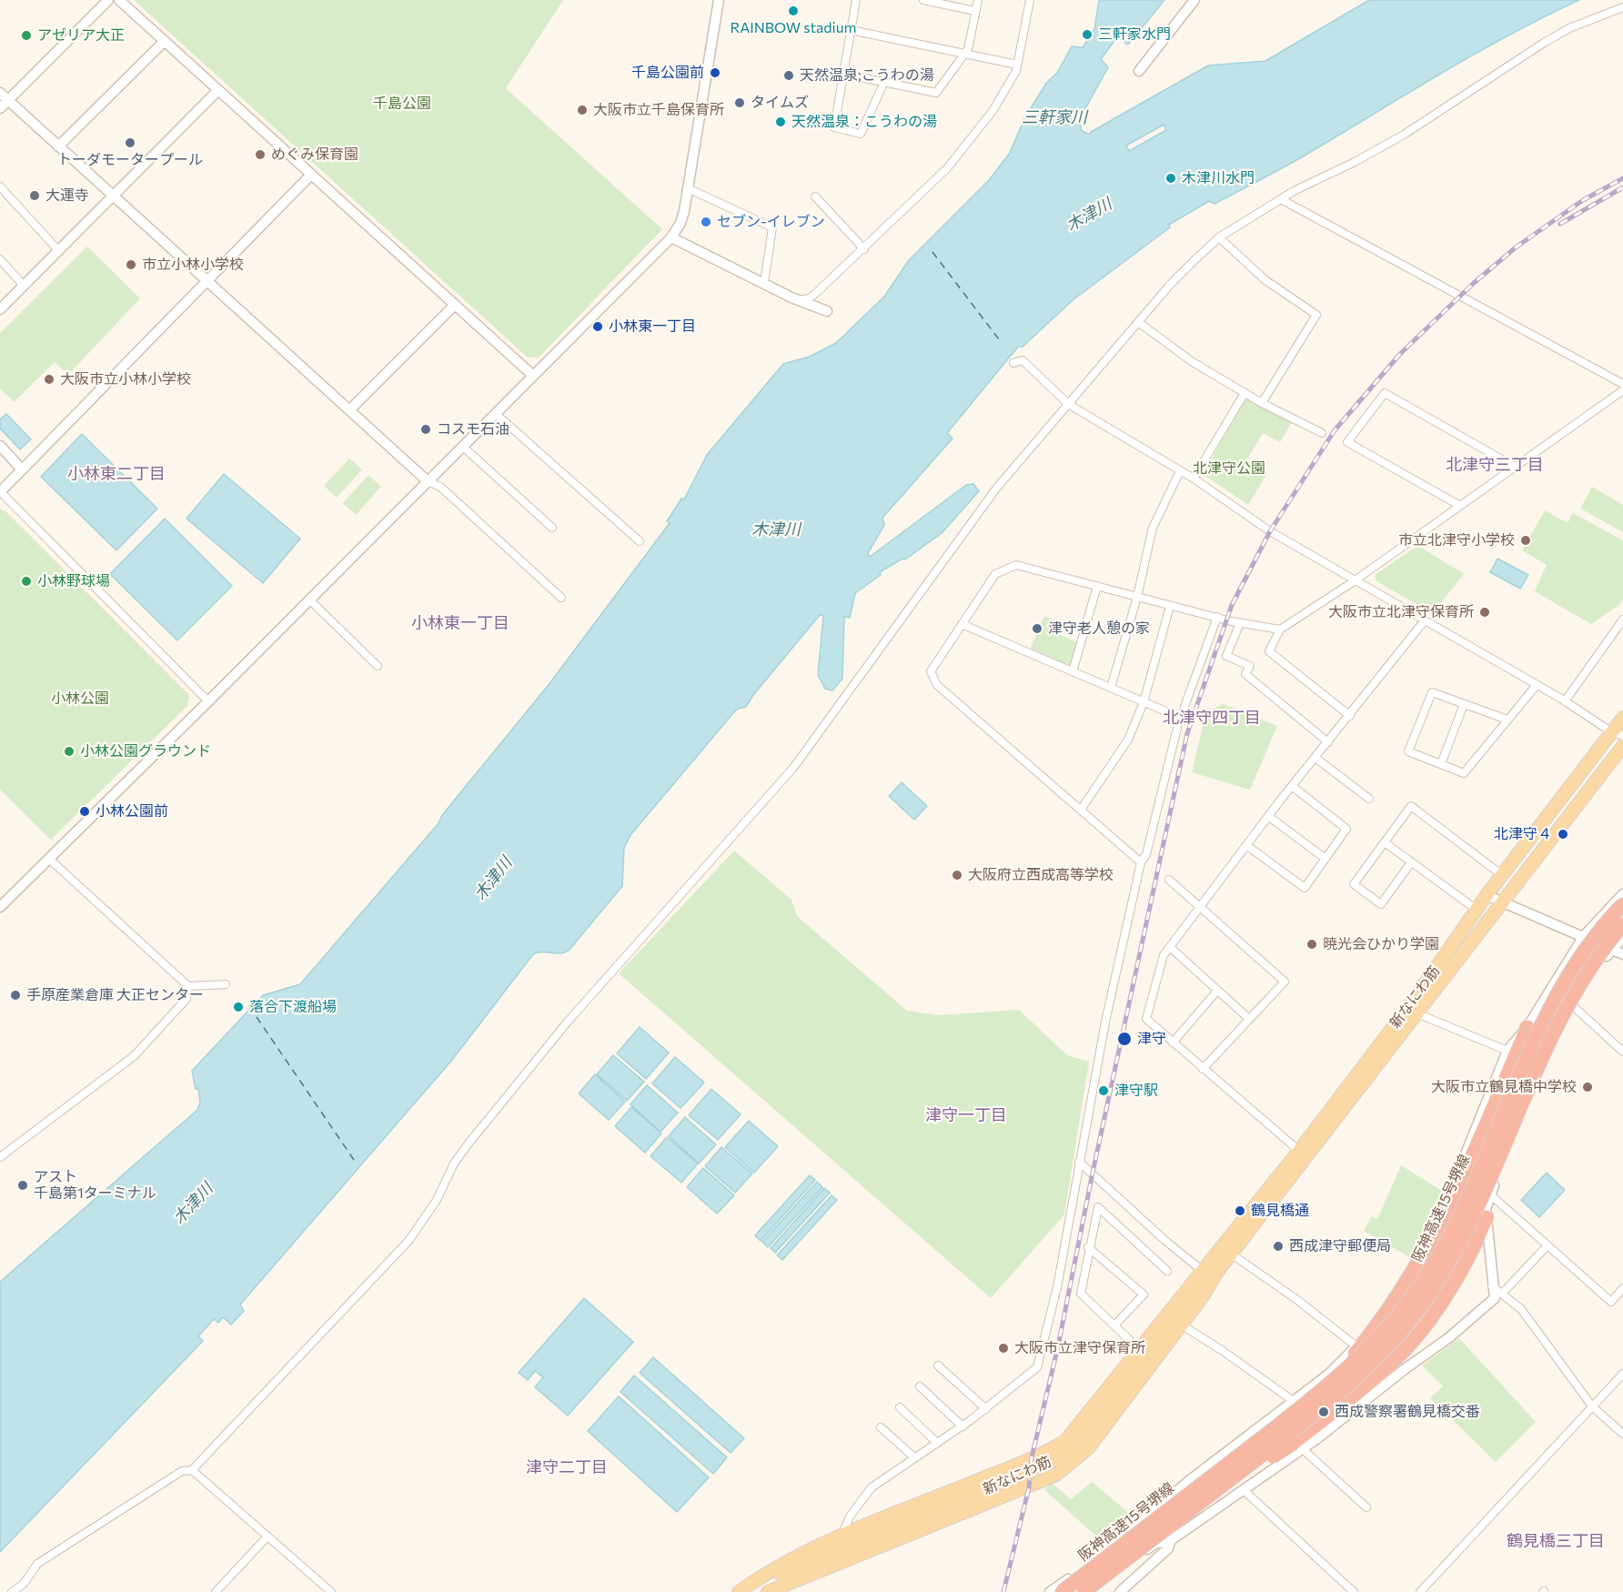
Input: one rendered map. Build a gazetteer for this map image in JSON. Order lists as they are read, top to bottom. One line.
{"streets":{"highway":["阪神高速15号堺線"],"main road":["新なにわ筋"]},"districts":["北津守三丁目","小林東二丁目","小林東一丁目","北津守四丁目","津守一丁目","津守二丁目","鶴見橋三丁目"],"water":["三軒家川","木津川"],"parks":["千島公園","北津守公園","小林公園"],"places":["RAINBOW stadium","三軒家水門","アゼリア大正","千島公園前","天然温泉;こうわの湯","タイムズ","大阪市立千島保育所","天然温泉：こうわの湯","トーダモータープール","めぐみ保育園","木津川水門","大運寺","セブン-イレブン","市立小林小学校","小林東一丁目","大阪市立小林小学校","コスモ石油","市立北津守小学校","小林野球場","大阪市立北津守保育所","津守老人憩の家","小林公園グラウンド","小林公園前","北津守４","大阪府立西成高等学校","暁光会ひかり学園","手原産業倉庫 大正センター","落合下渡船場","津守","大阪市立鶴見橋中学校","津守駅","アスト 千島第1ターミナル","鶴見橋通","西成津守郵便局","大阪市立津守保育所","西成警察署鶴見橋交番"]}
